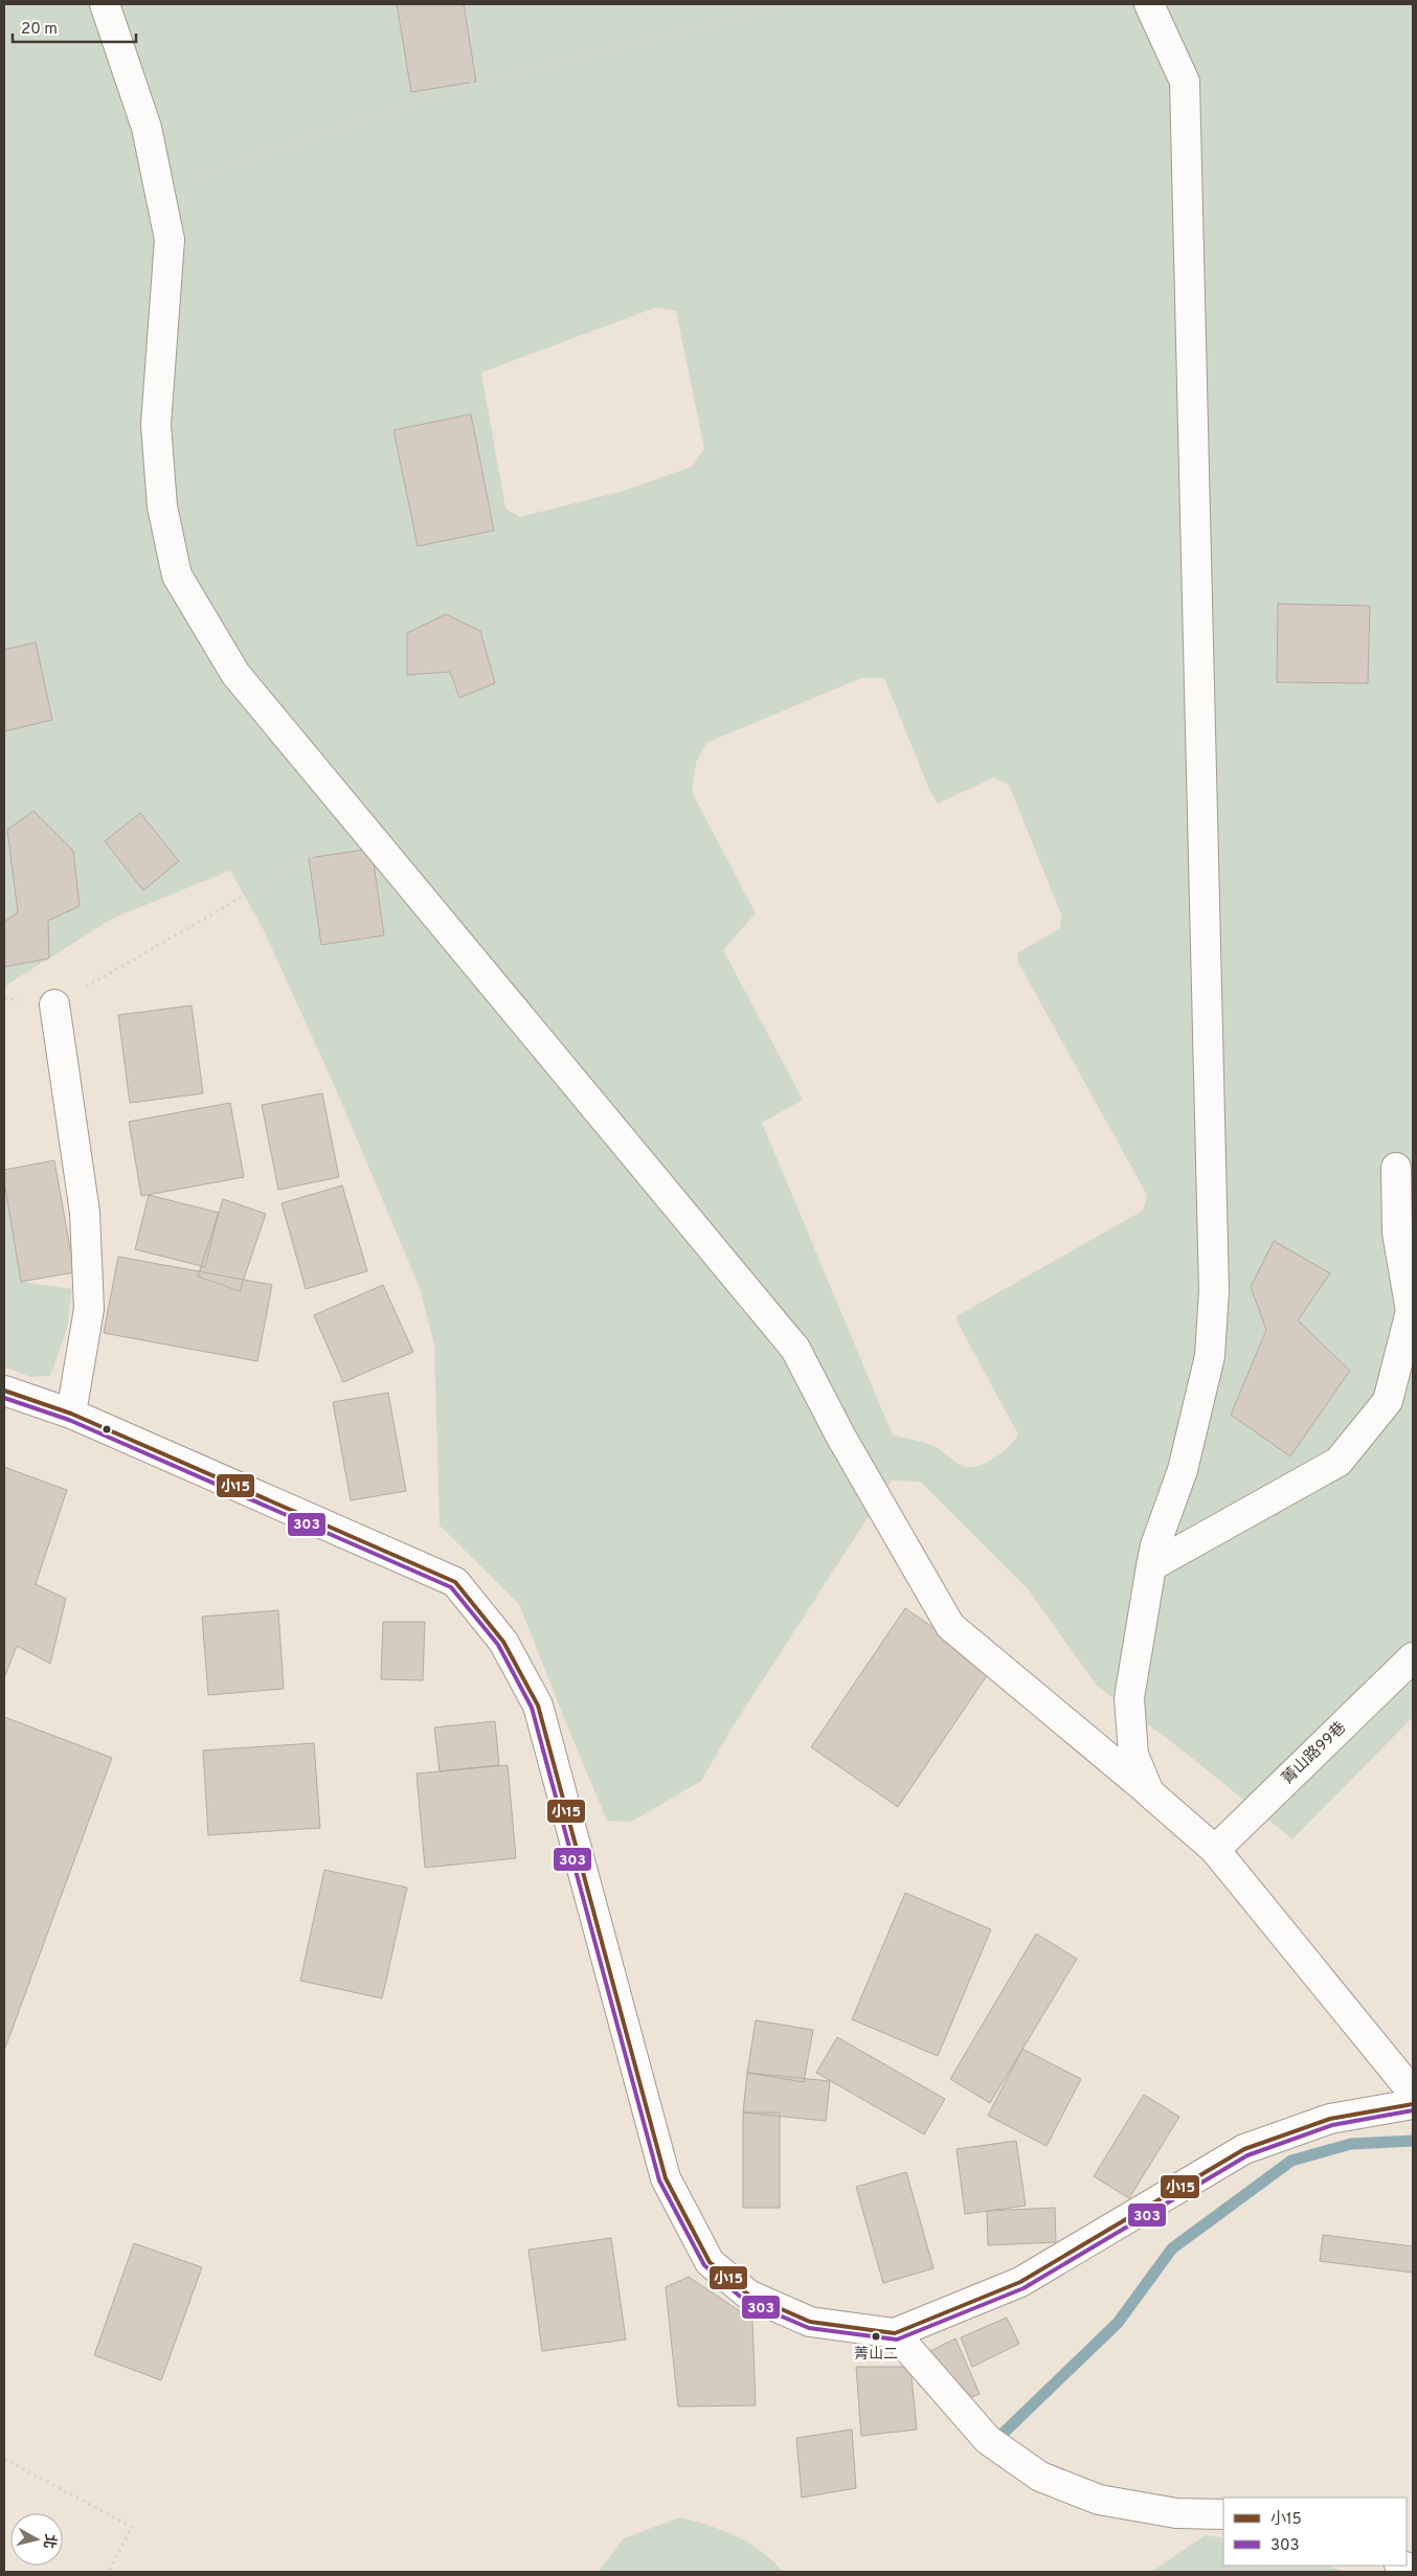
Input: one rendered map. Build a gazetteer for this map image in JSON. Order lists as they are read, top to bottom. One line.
{"streets":{"street":["菁山路99巷"]},"places":["菁山二"],"lines":["transit line 小15","transit line 303"],"legend":["小15","303"],"scale_bar":"20 m","north":"right"}
